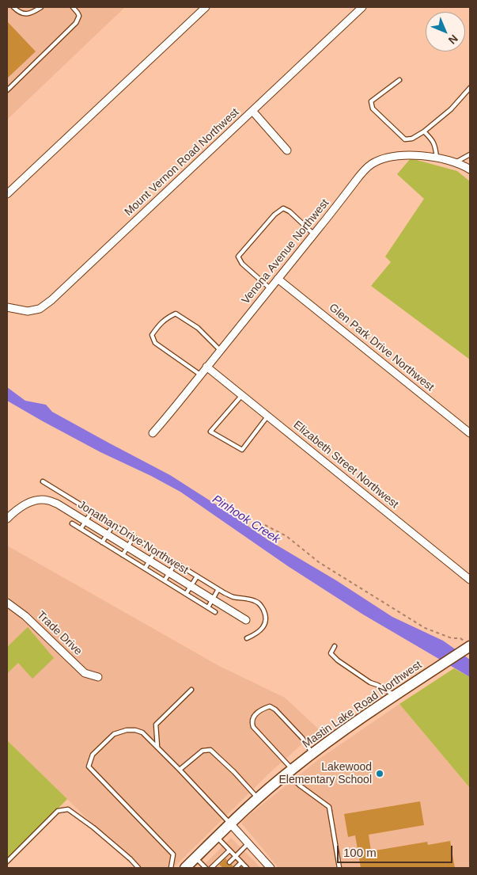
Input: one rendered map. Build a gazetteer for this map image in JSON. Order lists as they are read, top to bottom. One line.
{"streets":{"street":["Mount Vernon Road Northwest","Venona Avenue Northwest","Glen Park Drive Northwest","Elizabeth Street Northwest","Jonathan Drive Northwest","Trade Drive","Mastin Lake Road Northwest"]},"crossings":[["Venona Avenue Northwest","Glen Park Drive Northwest"],["Venona Avenue Northwest","Elizabeth Street Northwest"]],"water":["Pinhook Creek"],"places":["Lakewood Elementary School"],"scale_bar":"100 m","north":"bottom right"}
